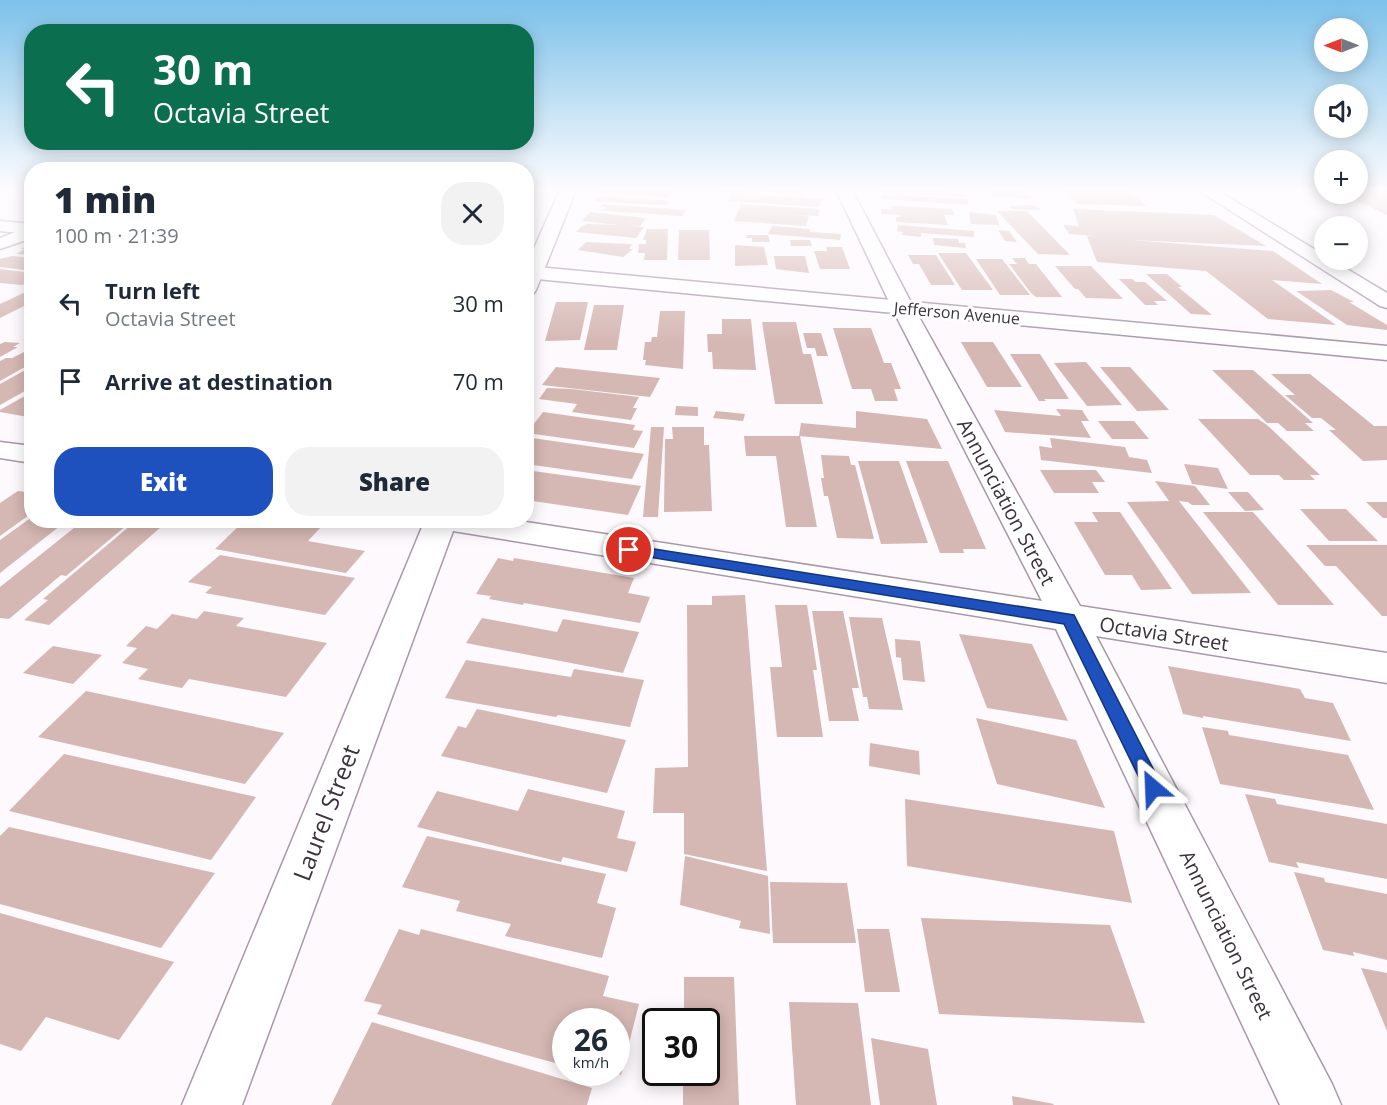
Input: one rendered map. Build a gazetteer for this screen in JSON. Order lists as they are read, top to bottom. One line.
{"streets":{"street":["Jefferson Avenue","Annunciation Street","Octavia Street","Laurel Street"]},"crossings":[["Jefferson Avenue","Annunciation Street"],["Annunciation Street","Octavia Street"]],"north":"left","page":{"map_buttons":["+","−"],"turn":["30 m","Octavia Street"],"heading":["1 min","100 m · 21:39"],"list":[{"name":"Turn left","note":"Octavia Street","value":"30 m"},{"name":"Arrive at destination","value":"70 m"}],"buttons":["Exit","Share"],"speed":"26 km/h","limit":"30"}}
